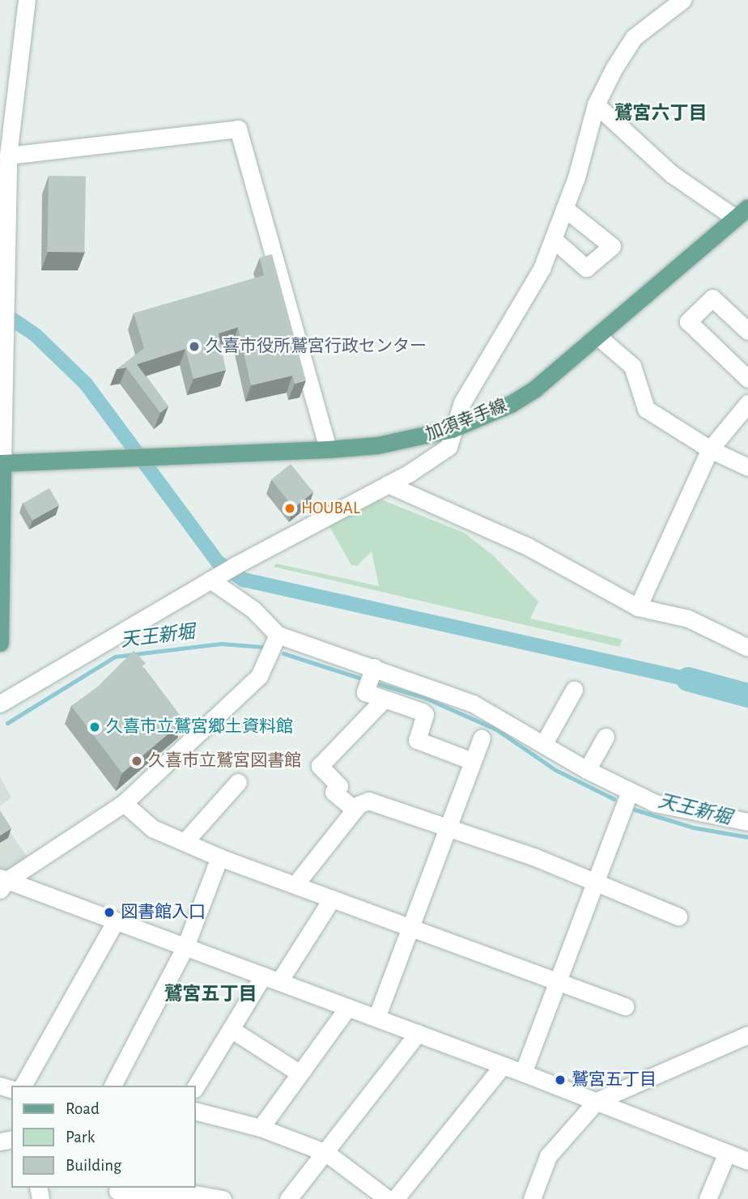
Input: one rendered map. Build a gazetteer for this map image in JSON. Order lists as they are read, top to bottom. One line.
{"streets":{"main road":["加須幸手線"]},"districts":["鷲宮六丁目","鷲宮五丁目"],"water":["天王新堀"],"places":["久喜市役所鷲宮行政センター","HOUBAL","久喜市立鷲宮郷土資料館","久喜市立鷲宮図書館","図書館入口","鷲宮五丁目"],"legend":["Road","Park","Building"]}
